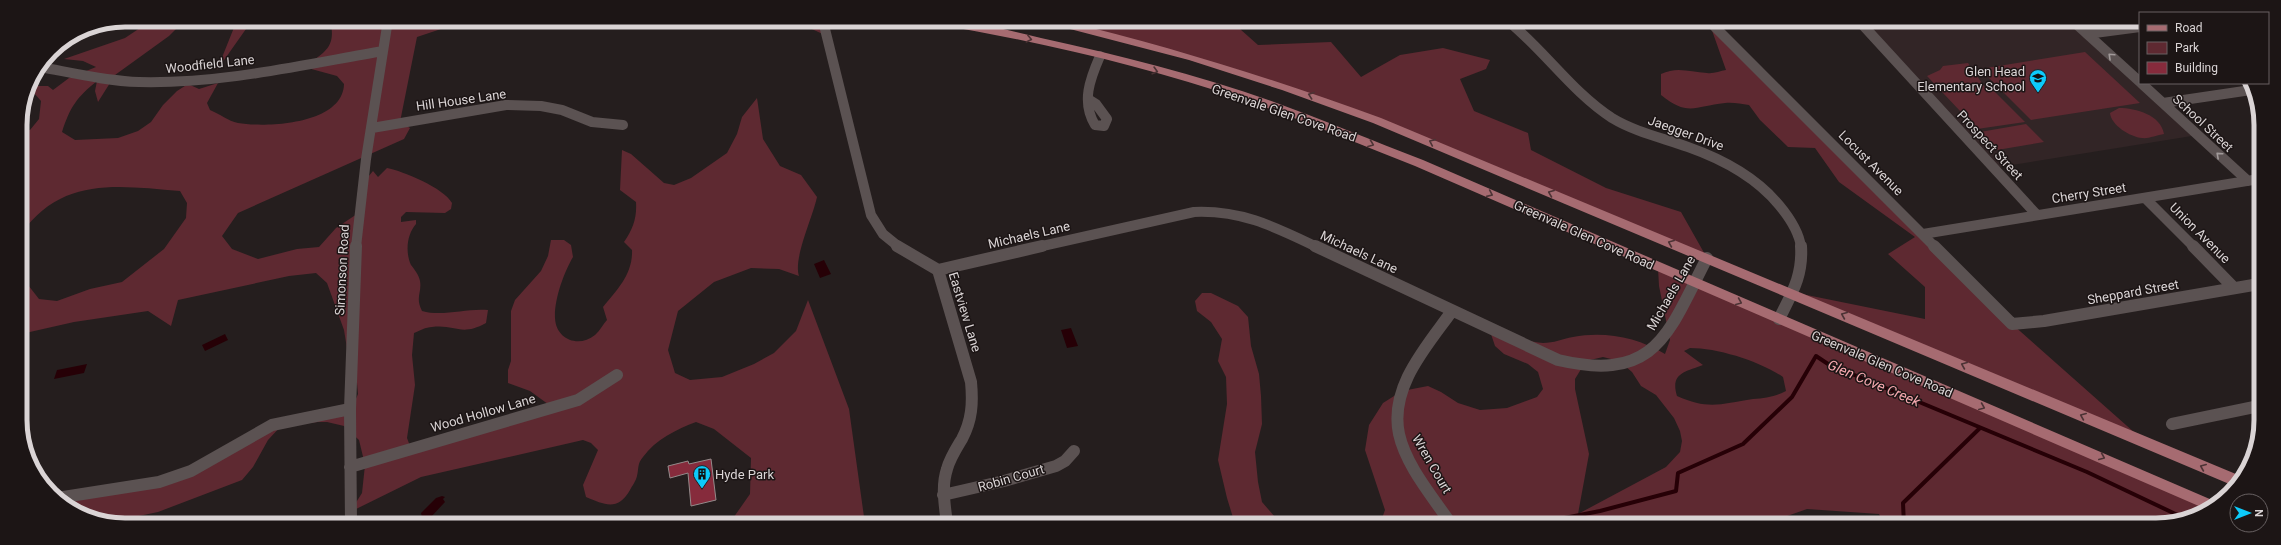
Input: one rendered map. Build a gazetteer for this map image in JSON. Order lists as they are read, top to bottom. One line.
{"streets":{"main road":["Greenvale Glen Cove Road"],"street":["Woodfield Lane","Hill House Lane","School Street","Jaegger Drive","Prospect Street","Locust Avenue","Cherry Street","Union Avenue","Michaels Lane","Simonson Road","Sheppard Street","Eastview Lane","Wood Hollow Lane","Wren Court","Robin Court"]},"crossings":[["Woodfield Lane","Simonson Road"],["Hill House Lane","Simonson Road"],["Greenvale Glen Cove Road","Jaegger Drive"],["Greenvale Glen Cove Road","Michaels Lane"],["School Street","Cherry Street"],["Prospect Street","Cherry Street"],["Locust Avenue","Cherry Street"],["Locust Avenue","Sheppard Street"],["Cherry Street","Union Avenue"],["Union Avenue","Sheppard Street"],["Michaels Lane","Eastview Lane"],["Michaels Lane","Wren Court"],["Simonson Road","Wood Hollow Lane"],["Eastview Lane","Robin Court"]],"one_way":["School Street"],"water":["Glen Cove Creek"],"places":{"school or university":["Glen Head Elementary School"],"building":["Hyde Park"]},"legend":["Road","Park","Building"],"north":"right"}
